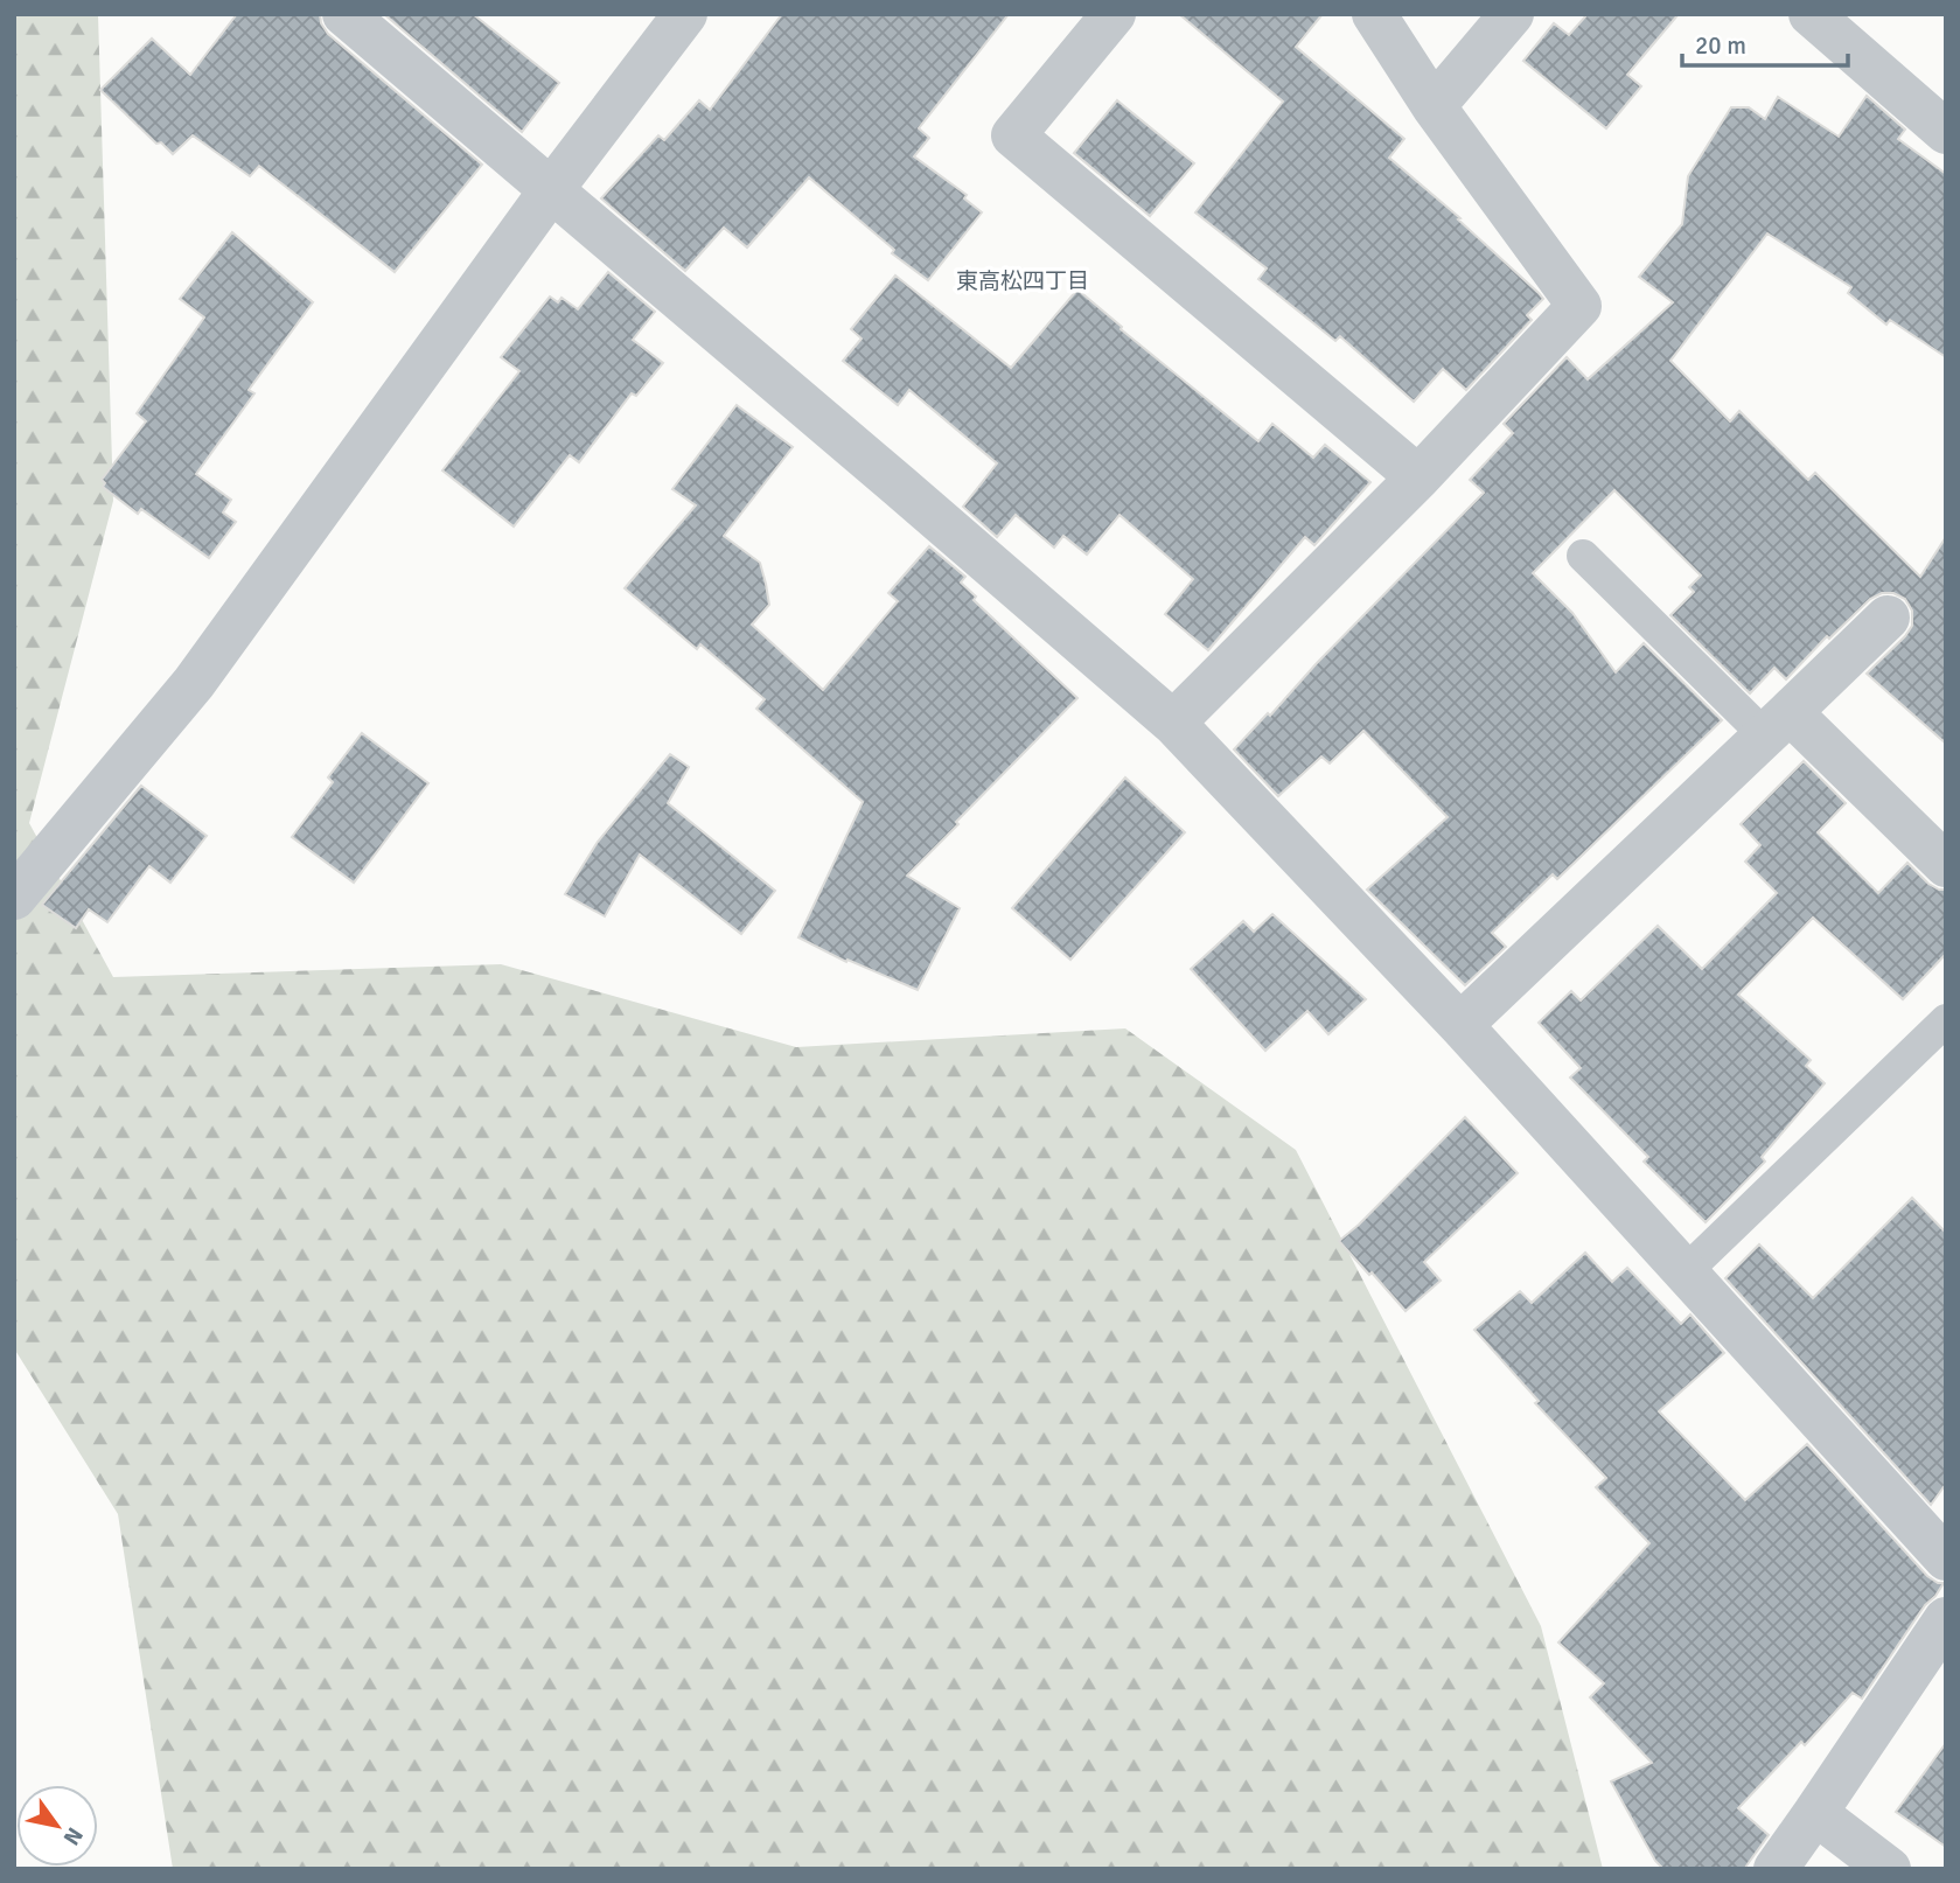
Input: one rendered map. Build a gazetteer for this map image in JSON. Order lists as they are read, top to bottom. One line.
{"districts":["東高松四丁目"],"scale_bar":"20 m","north":"bottom right"}
